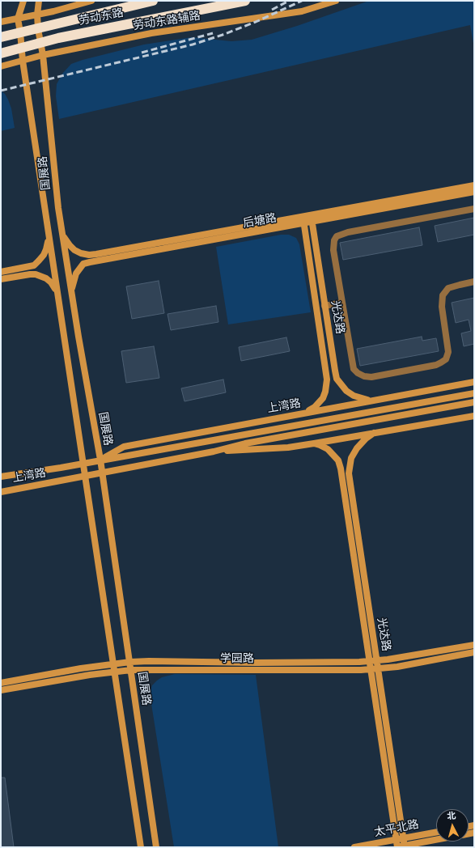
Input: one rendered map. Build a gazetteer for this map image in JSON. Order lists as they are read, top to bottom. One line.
{"streets":{"highway":["劳动东路"],"main road":["劳动东路辅路","国展路","后塘路","光达路","上湾路","学园路","太平北路"]},"crossings":[["劳动东路","国展路"],["劳动东路辅路","国展路"],["国展路","后塘路"],["国展路","上湾路"],["国展路","学园路"],["后塘路","光达路"],["光达路","上湾路"],["光达路","学园路"],["光达路","太平北路"]],"north":"top"}
